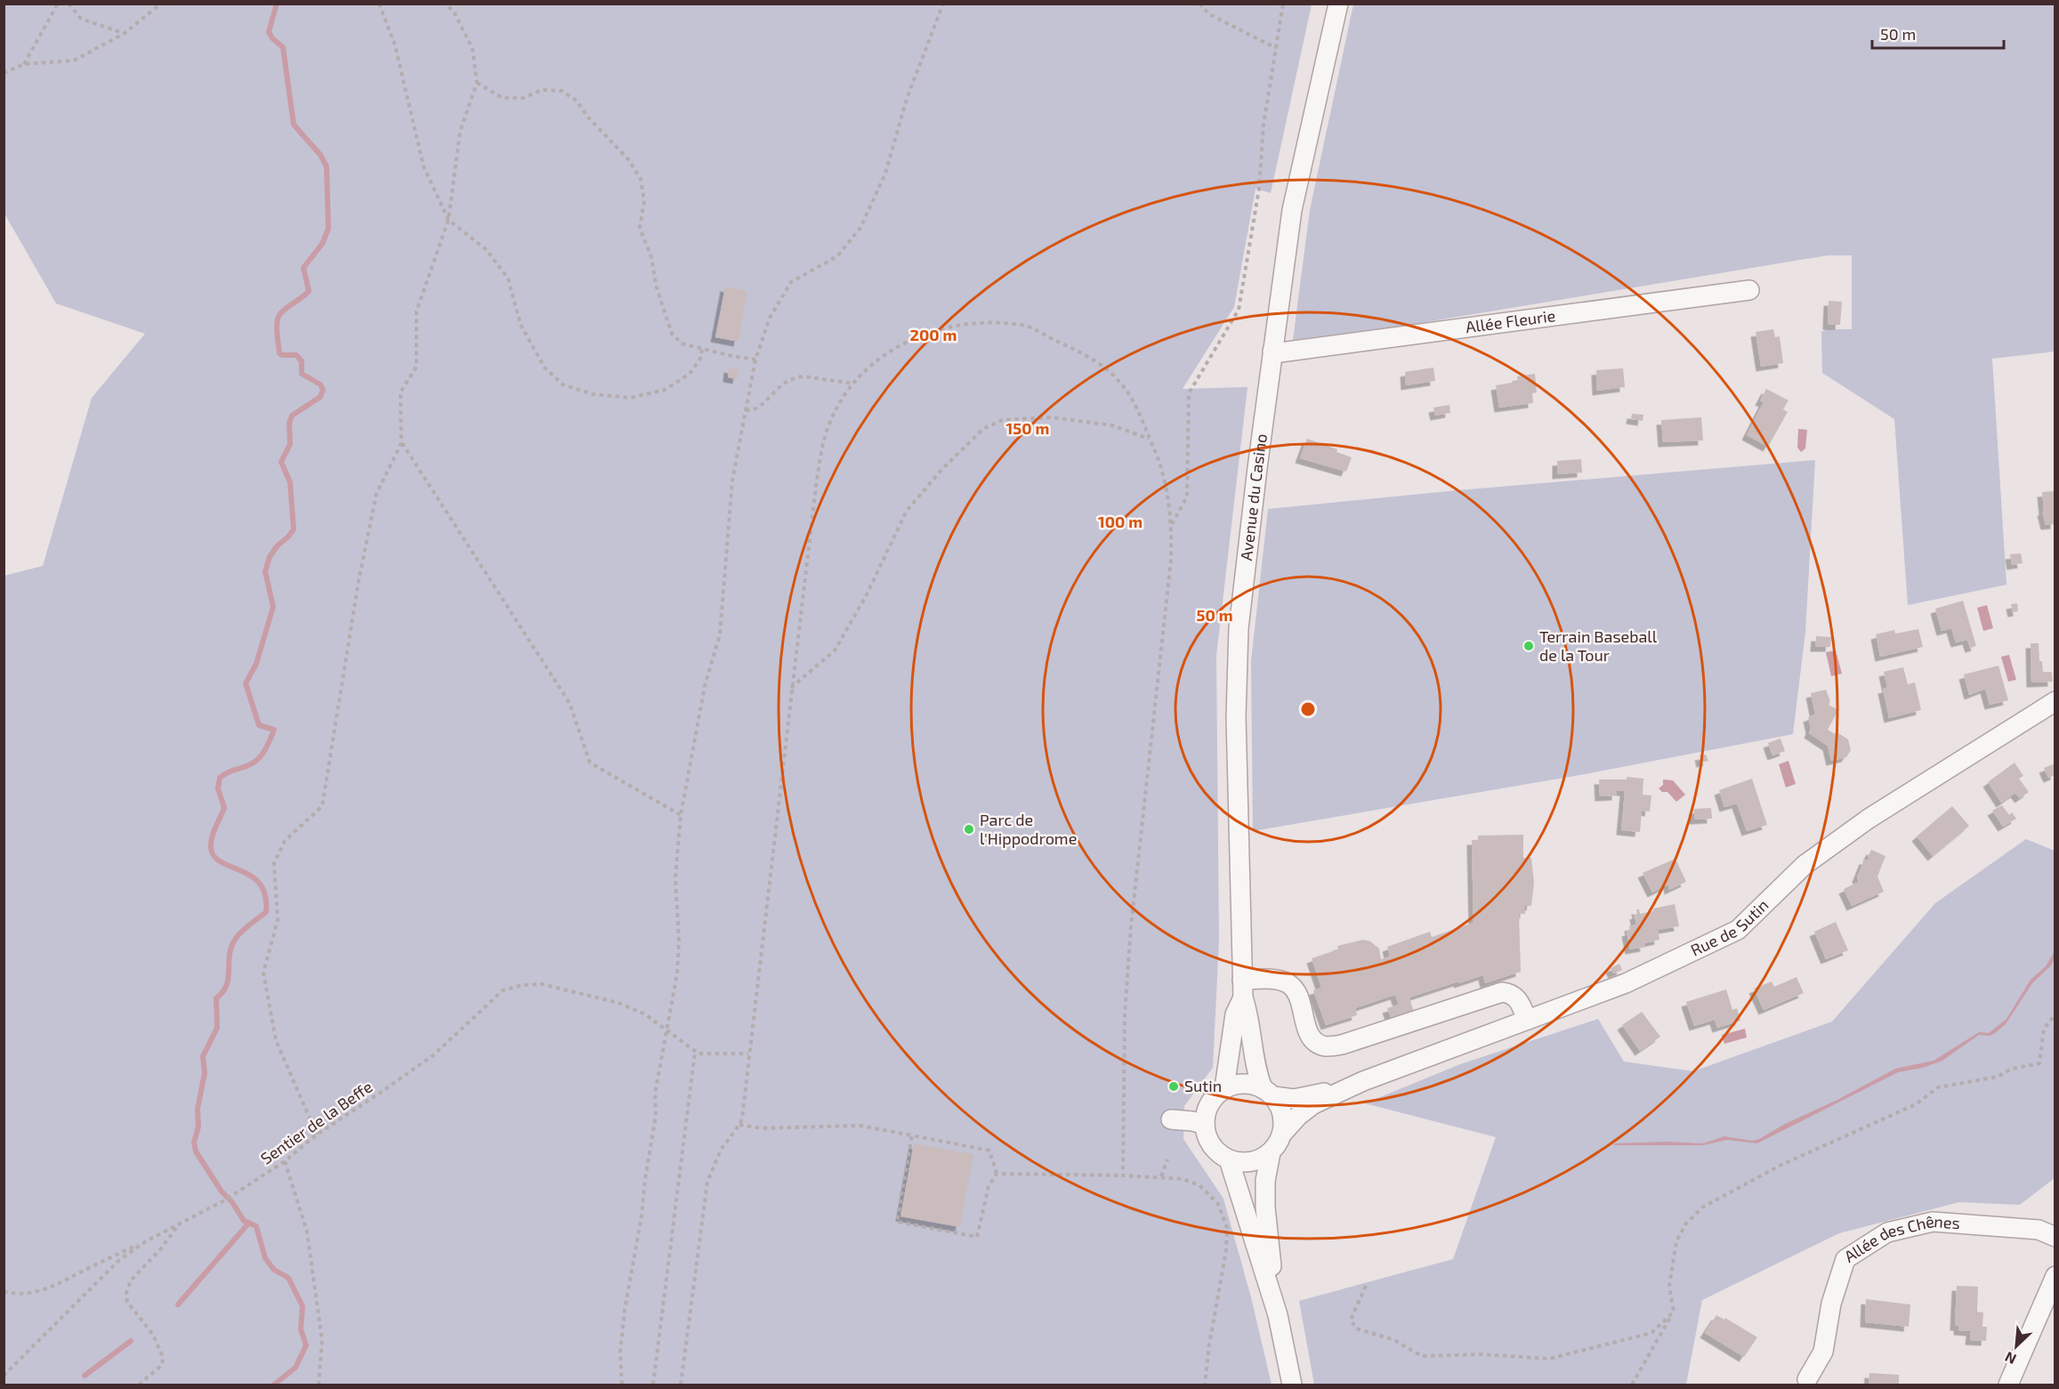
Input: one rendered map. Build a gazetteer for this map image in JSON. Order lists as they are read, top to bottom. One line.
{"streets":{"street":["Allée Fleurie","Avenue du Casino","Rue de Sutin","Allée des Chênes"],"path":["Sentier de la Beffe"]},"crossings":[["Allée Fleurie","Avenue du Casino"]],"places":["Terrain Baseball de la Tour","Parc de l'Hippodrome","Sutin"],"scale_bar":"50 m","north":"bottom left","rings":["200 m","150 m","100 m","50 m"]}
